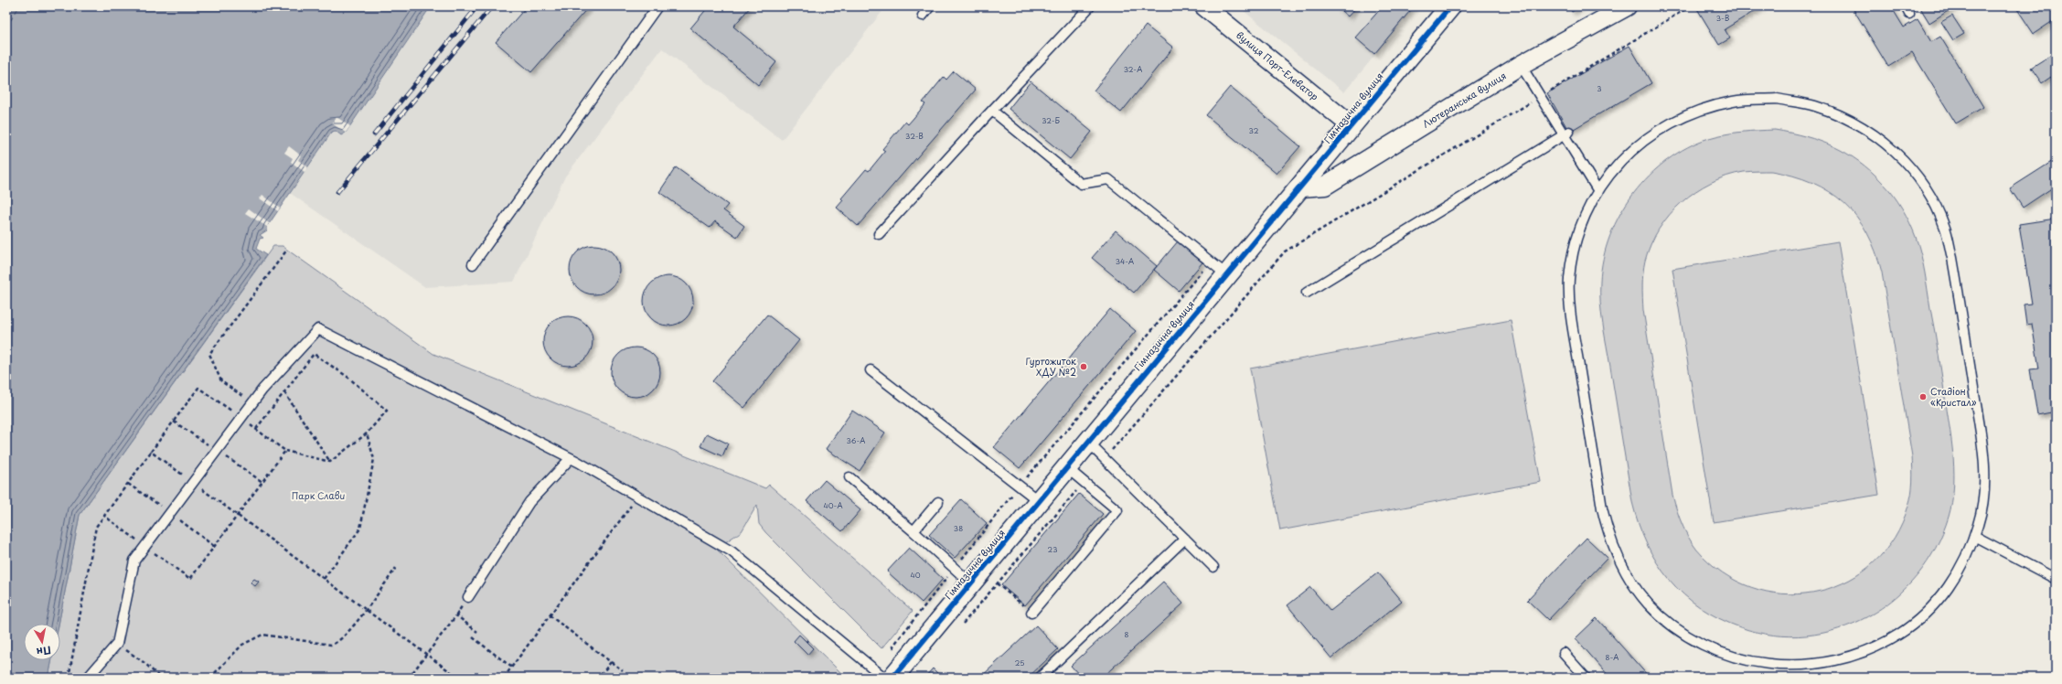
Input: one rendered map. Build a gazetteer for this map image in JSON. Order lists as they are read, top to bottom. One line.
{"streets":{"street":["вулиця Порт-Елеватор","Лютеранська вулиця","Гімназична вулиця"]},"crossings":[["вулиця Порт-Елеватор","Гімназична вулиця"],["Лютеранська вулиця","Гімназична вулиця"]],"parks":["Парк Слави"],"places":["Гуртожиток ХДУ №2","Стадіон «Кристал»"],"house_numbers":["3-В","32-А","3","32-Б","32","32-В","34-А","36-А","40-А","38","23","40","8","8-А","25"],"north":"bottom"}
